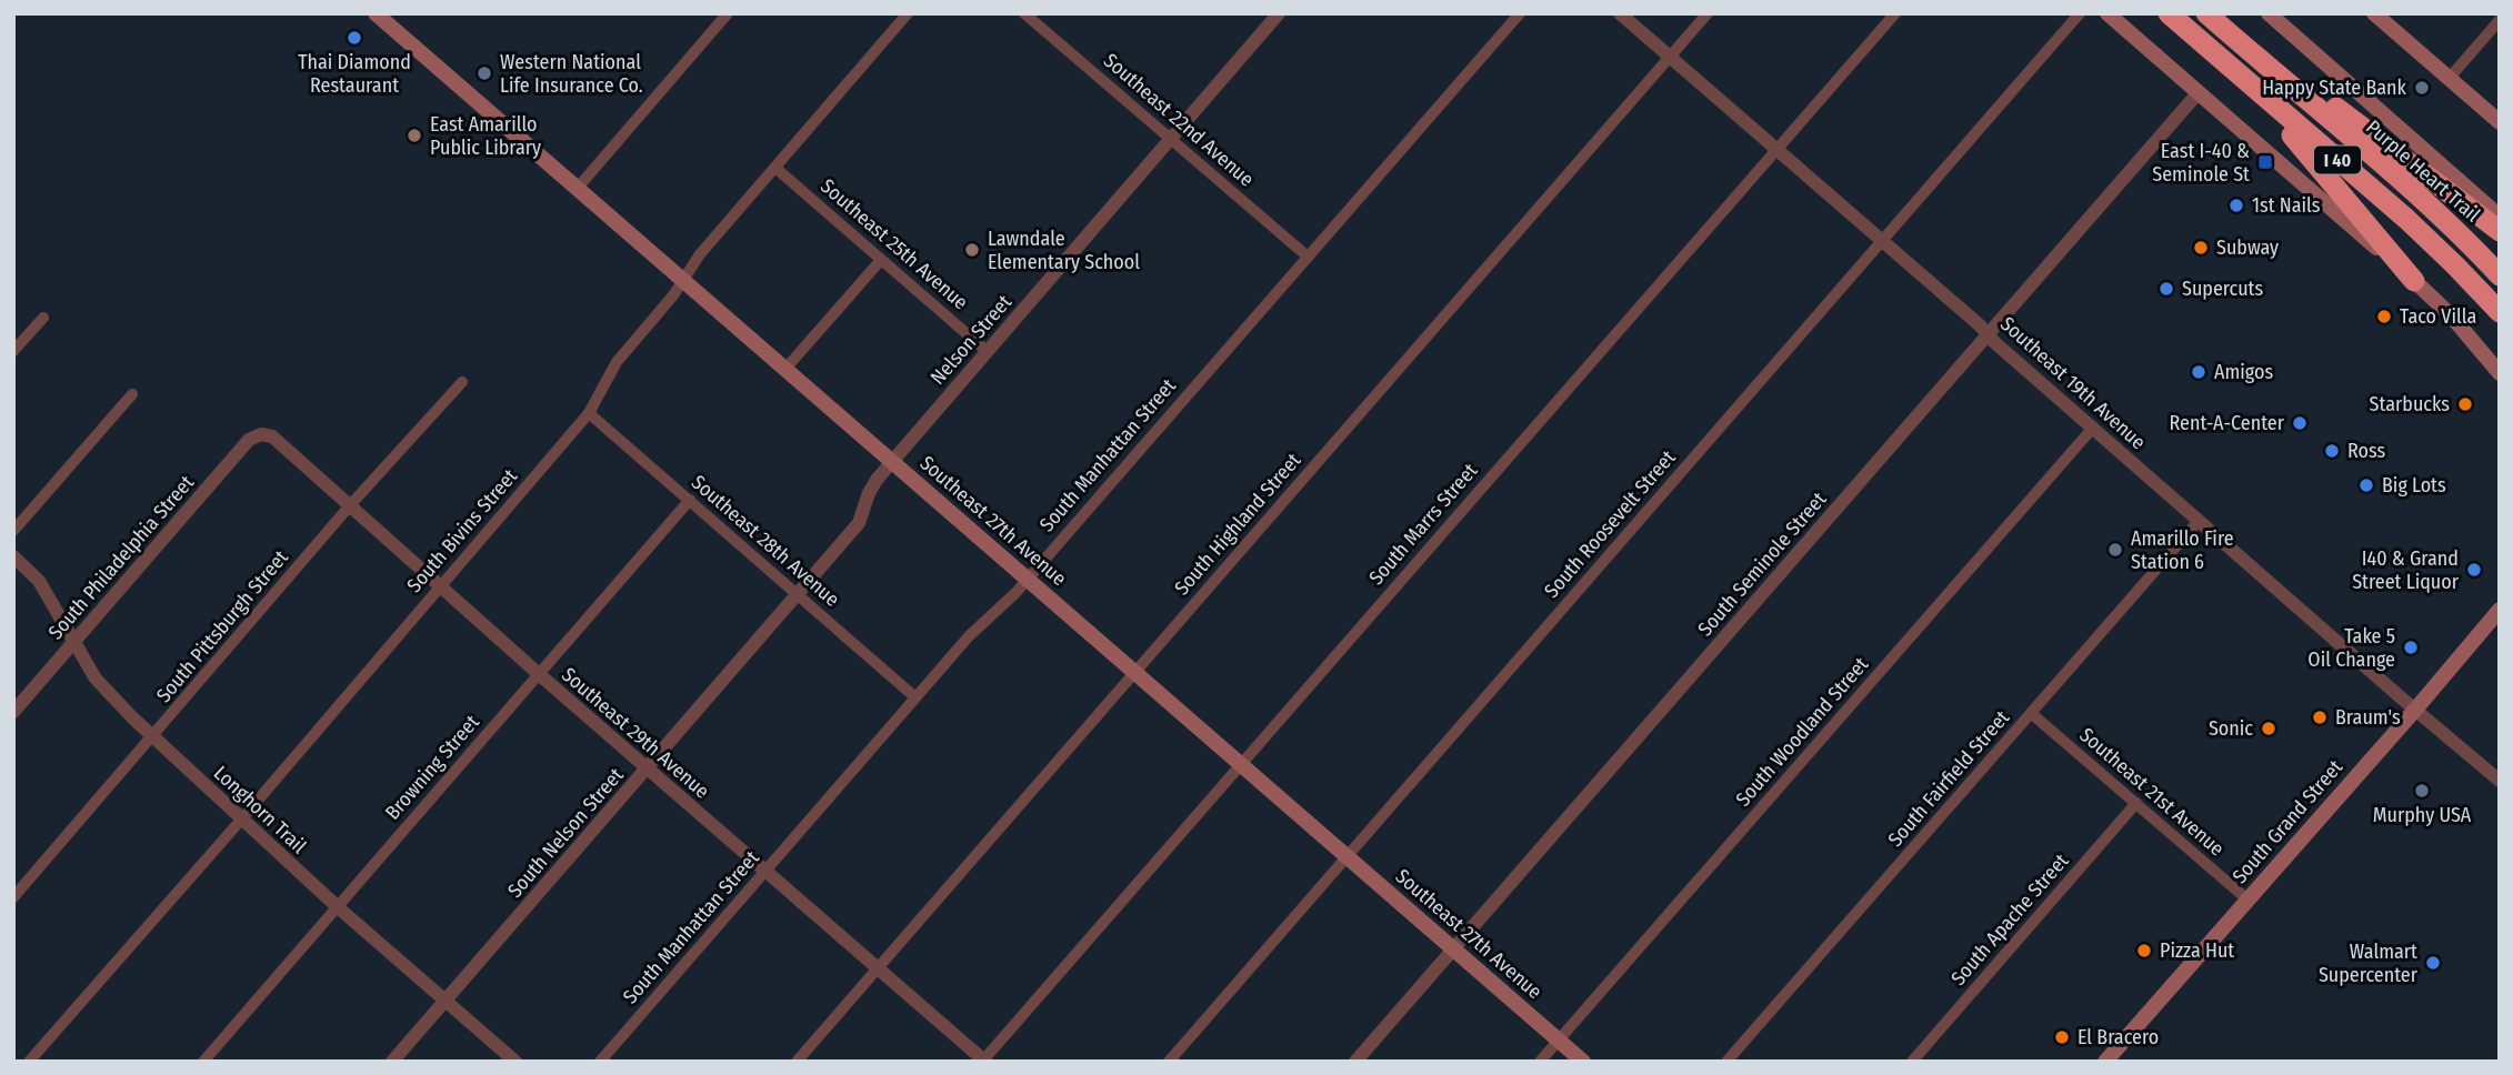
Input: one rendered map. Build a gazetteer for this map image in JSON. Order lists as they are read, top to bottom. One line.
{"streets":{"highway":["I 40","Purple Heart Trail"],"main road":["Southeast 27th Avenue","South Grand Street"],"street":["Southeast 22nd Avenue","Southeast 25th Avenue","Nelson Street","Southeast 19th Avenue","South Manhattan Street","South Highland Street","South Marrs Street","South Roosevelt Street","South Bivins Street","Southeast 28th Avenue","South Philadelphia Street","South Seminole Street","South Pittsburgh Street","South Woodland Street","Southeast 29th Avenue","Browning Street","South Fairfield Street","Southeast 21st Avenue","Longhorn Trail","South Nelson Street","South Apache Street"]},"crossings":[["Southeast 22nd Avenue","Nelson Street"],["Southeast 22nd Avenue","South Manhattan Street"],["Southeast 25th Avenue","Nelson Street"],["Southeast 25th Avenue","South Bivins Street"],["Nelson Street","Southeast 27th Avenue"],["Nelson Street","Southeast 28th Avenue"],["Nelson Street","South Nelson Street"],["Southeast 19th Avenue","South Highland Street"],["Southeast 19th Avenue","South Marrs Street"],["Southeast 19th Avenue","South Roosevelt Street"],["Southeast 19th Avenue","South Seminole Street"],["Southeast 19th Avenue","South Woodland Street"],["Southeast 19th Avenue","South Fairfield Street"],["Southeast 19th Avenue","South Grand Street"],["South Manhattan Street","Southeast 27th Avenue"],["South Manhattan Street","Southeast 28th Avenue"],["South Manhattan Street","Southeast 29th Avenue"],["Southeast 27th Avenue","South Highland Street"],["Southeast 27th Avenue","South Marrs Street"],["Southeast 27th Avenue","South Roosevelt Street"],["Southeast 27th Avenue","South Bivins Street"],["Southeast 27th Avenue","South Seminole Street"],["Southeast 27th Avenue","South Woodland Street"],["South Highland Street","Southeast 29th Avenue"],["South Marrs Street","Southeast 29th Avenue"],["South Bivins Street","Southeast 28th Avenue"],["South Bivins Street","Southeast 29th Avenue"],["South Bivins Street","Longhorn Trail"],["Southeast 28th Avenue","Browning Street"],["Southeast 28th Avenue","South Nelson Street"],["South Philadelphia Street","Southeast 29th Avenue"],["South Philadelphia Street","Longhorn Trail"],["South Pittsburgh Street","Southeast 29th Avenue"],["South Pittsburgh Street","Longhorn Trail"],["Southeast 29th Avenue","Browning Street"],["Southeast 29th Avenue","South Nelson Street"],["Browning Street","Longhorn Trail"],["South Fairfield Street","Southeast 21st Avenue"],["Southeast 21st Avenue","South Grand Street"],["Southeast 21st Avenue","South Apache Street"],["Longhorn Trail","South Nelson Street"]],"places":{"other":["Thai Diamond Restaurant","Western National Life Insurance Co.","Happy State Bank","East Amarillo Public Library","1st Nails","Subway","Lawndale Elementary School","Supercuts","Taco Villa","Amigos","Starbucks","Rent-A-Center","Ross","Big Lots","Amarillo Fire Station 6","I40 & Grand Street Liquor","Take 5 Oil Change","Braum's","Sonic","Murphy USA","Pizza Hut","Walmart Supercenter","El Bracero"],"transit":["East I-40 & Seminole St"]}}
